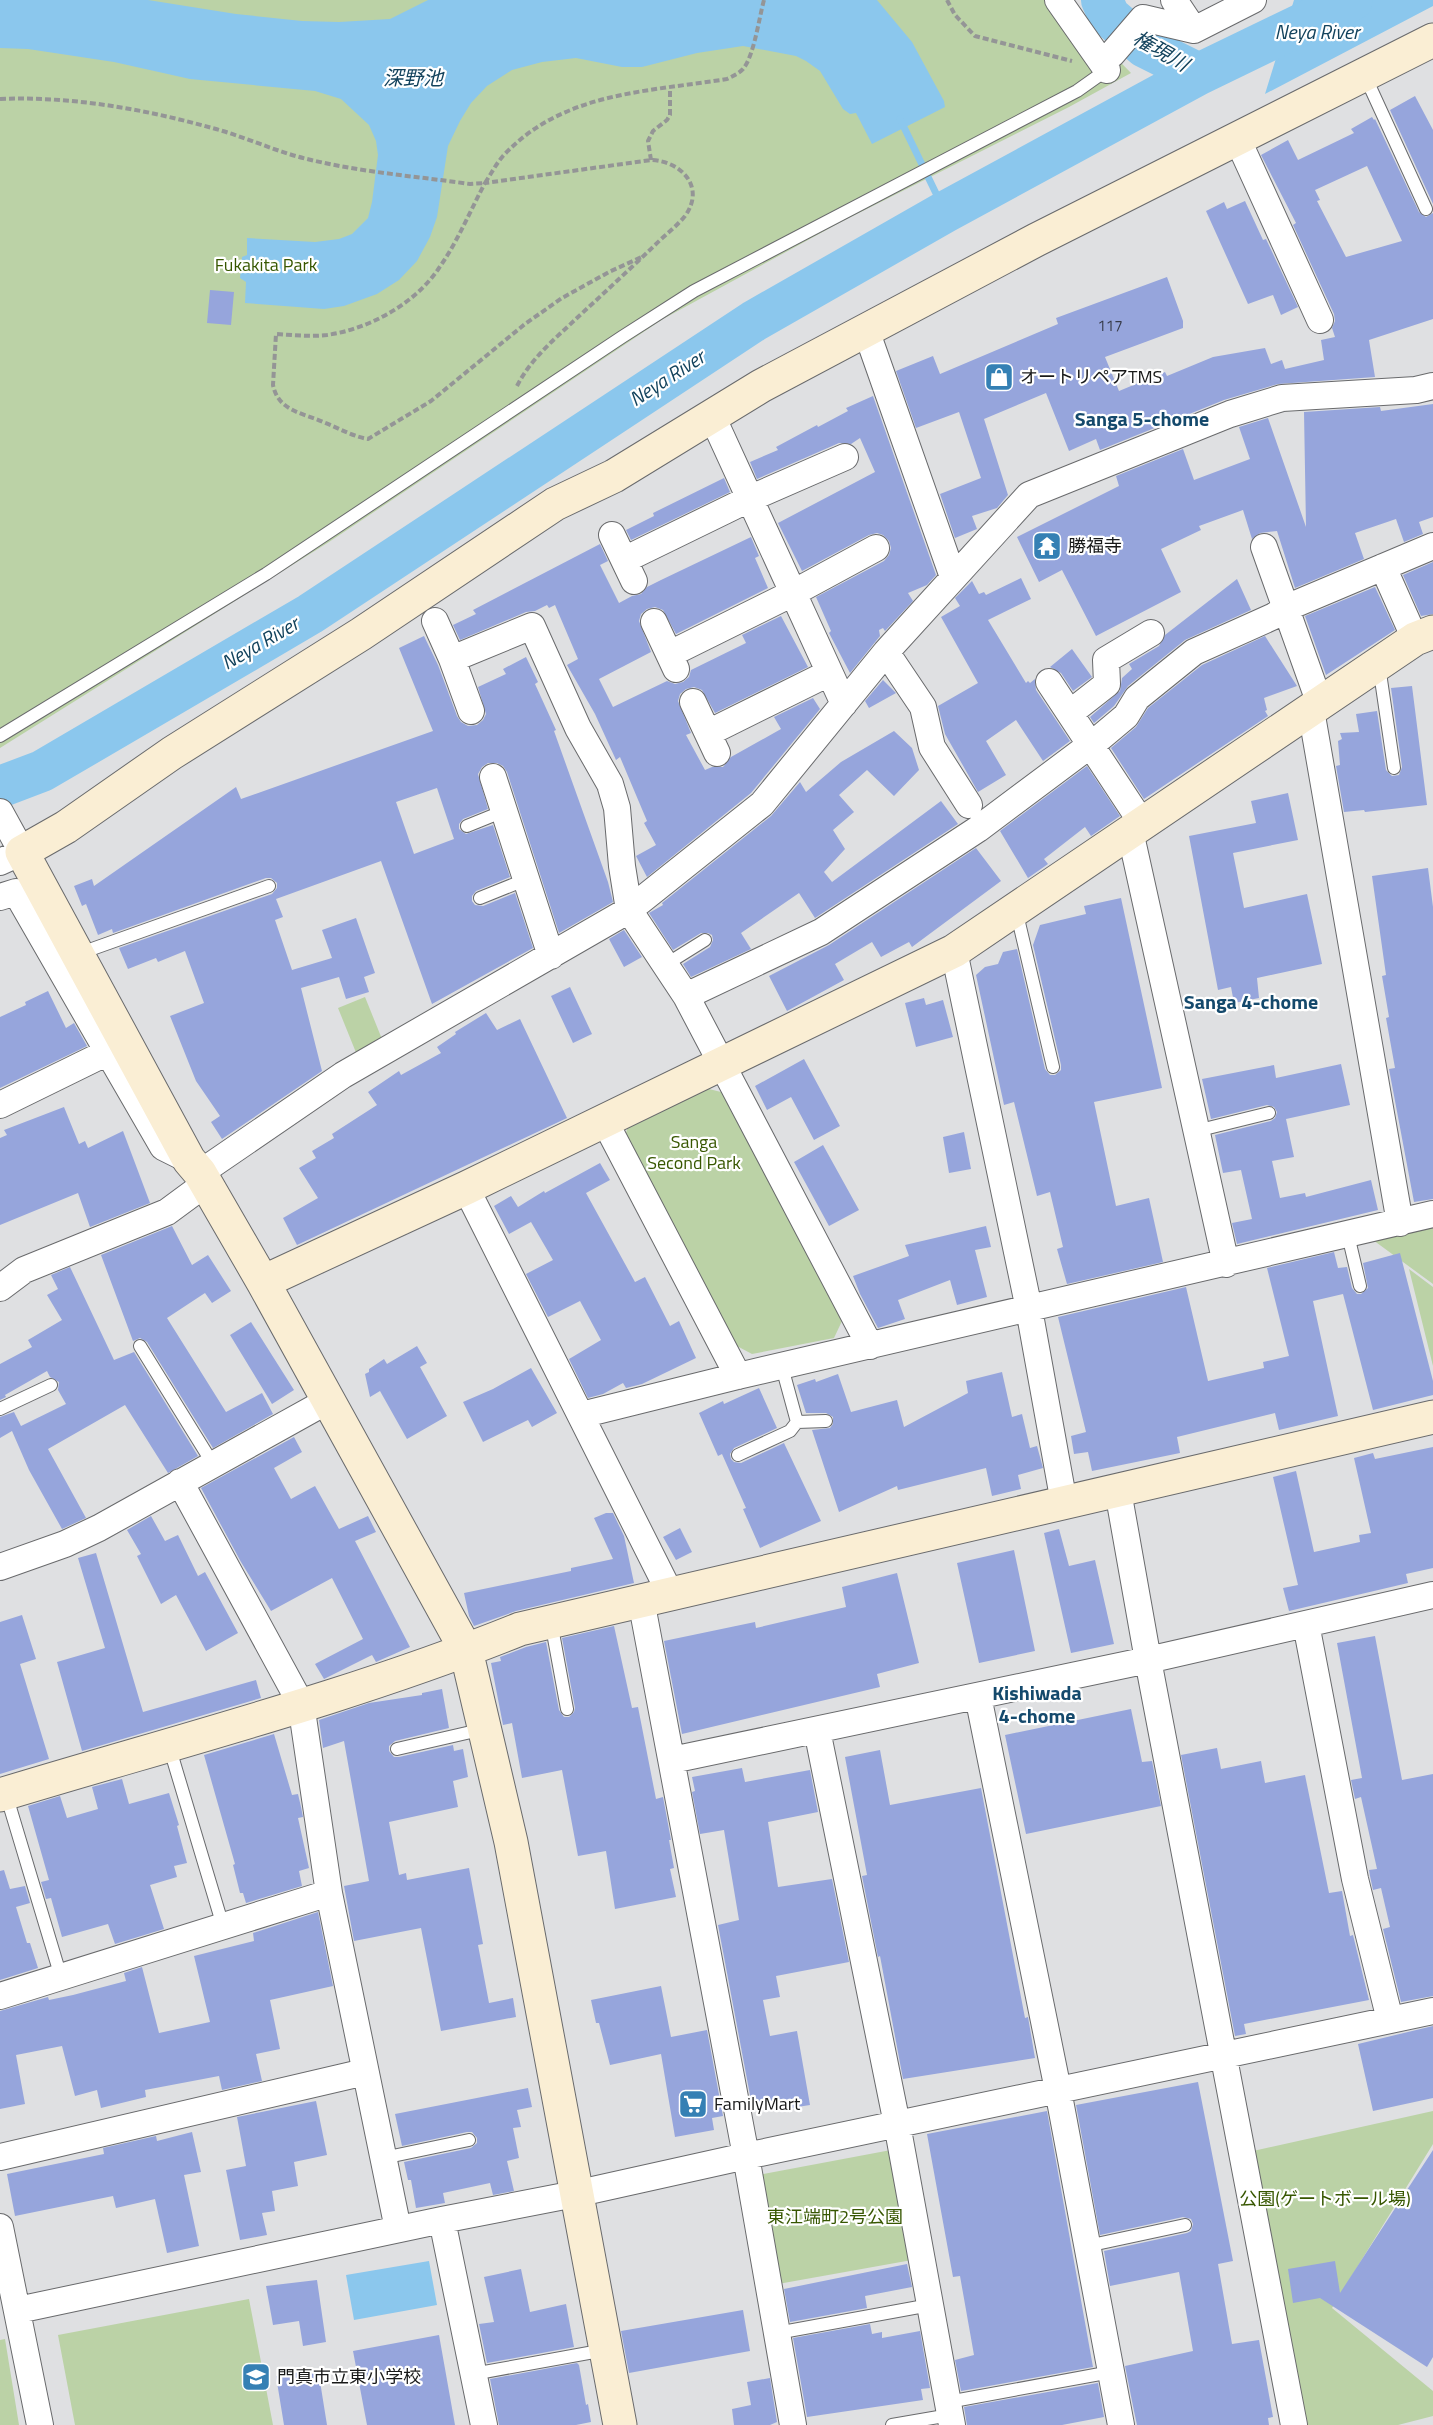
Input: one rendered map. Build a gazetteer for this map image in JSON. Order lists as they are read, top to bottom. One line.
{"districts":["Sanga 5-chome","Sanga 4-chome","Kishiwada 4-chome"],"water":["Neya River","権現川","深野池"],"parks":["Fukakita Park","Sanga Second Park","公園(ゲートボール場)","東江端町2号公園"],"places":{"shop":["オートリペアTMS"],"temple":["勝福寺"],"supermarket":["FamilyMart"],"school or university":["門真市立東小学校"]},"house_numbers":["117"]}
